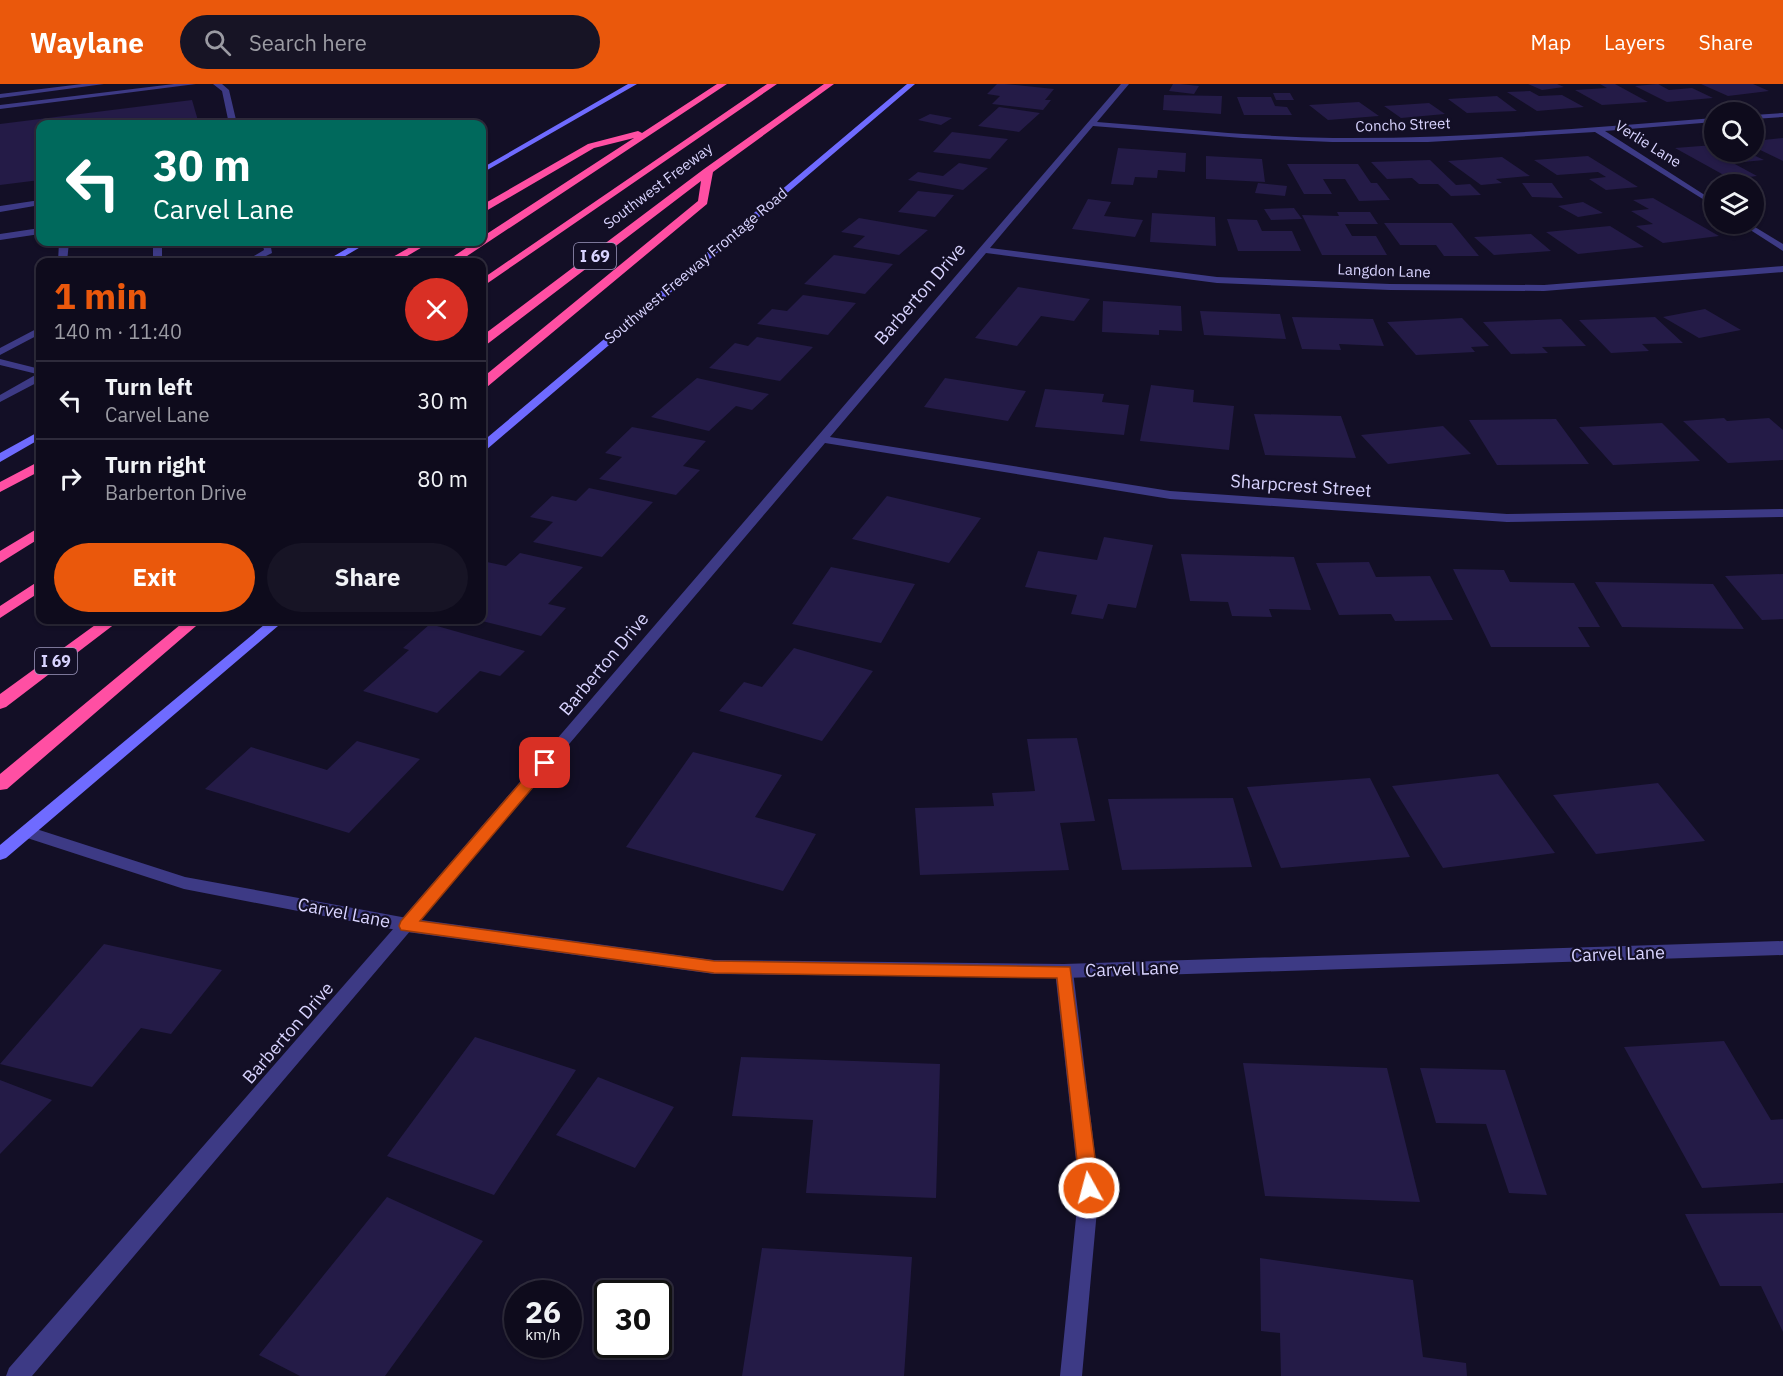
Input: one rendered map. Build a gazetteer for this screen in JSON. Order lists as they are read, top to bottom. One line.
{"streets":{"highway":["Southwest Freeway","I 69"],"main road":["Southwest Freeway Frontage Road"],"street":["Concho Street","Verlie Lane","Langdon Lane","Barberton Drive","Sharpcrest Street","Carvel Lane"]},"crossings":[["Concho Street","Verlie Lane"],["Concho Street","Barberton Drive"],["Langdon Lane","Barberton Drive"],["Barberton Drive","Sharpcrest Street"],["Barberton Drive","Carvel Lane"]],"page":{"header":"Waylane","search":"Search here","nav":["Map","Layers","Share"],"turn":["30 m","Carvel Lane"],"heading":["1 min","140 m · 11:40"],"list":[{"name":"Turn left","note":"Carvel Lane","value":"30 m"},{"name":"Turn right","note":"Barberton Drive","value":"80 m"}],"buttons":["Exit","Share"],"speed":"26 km/h","limit":"30"}}
